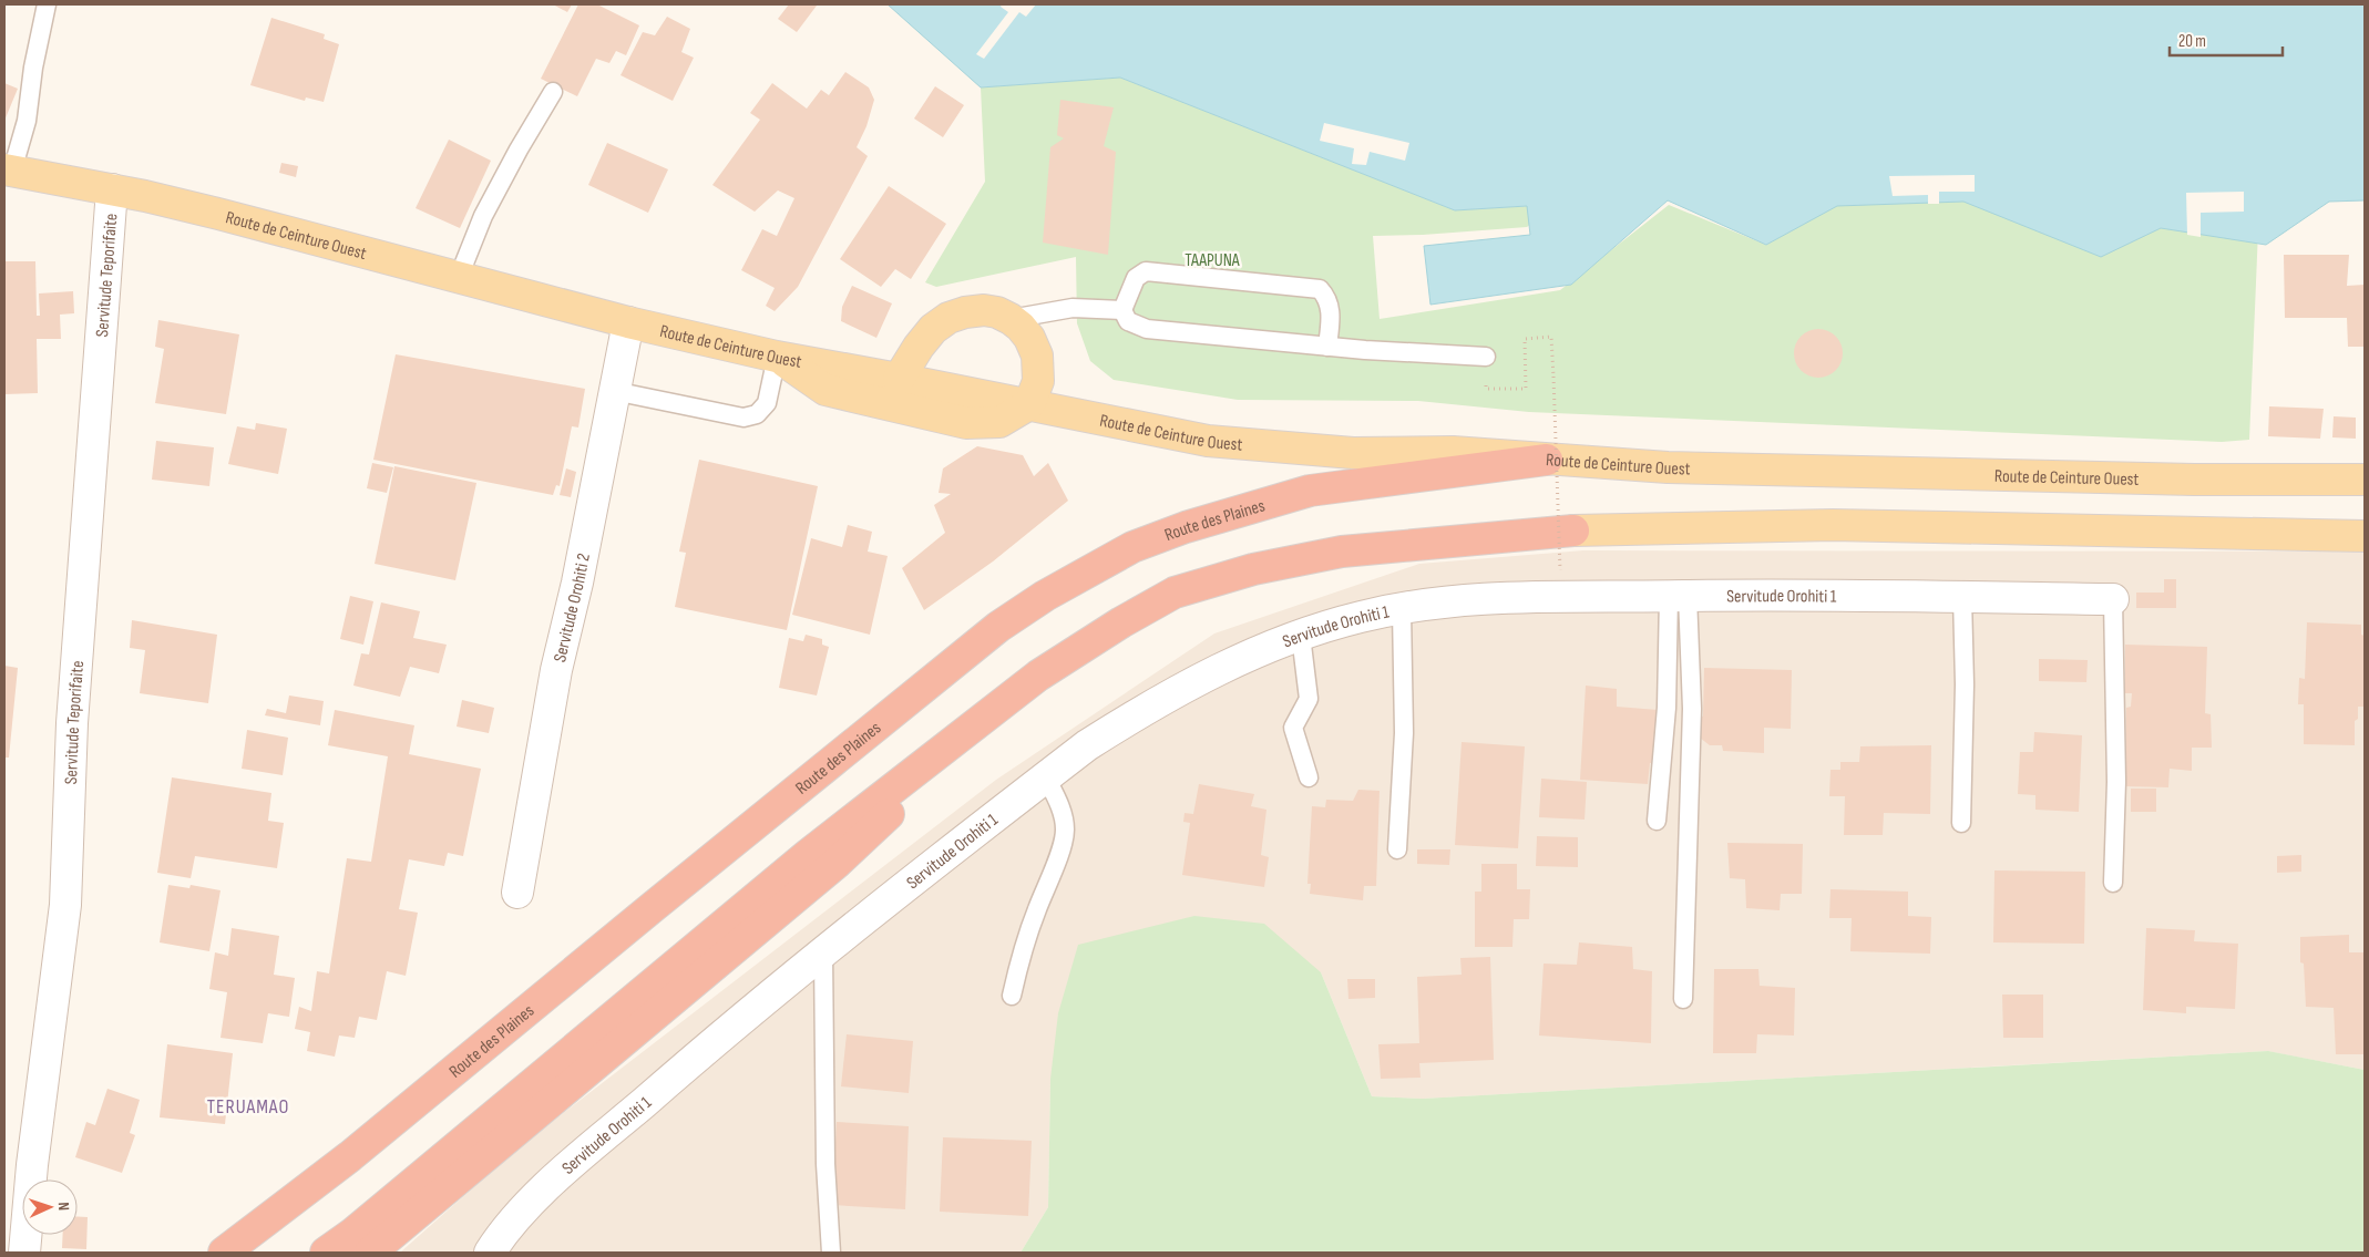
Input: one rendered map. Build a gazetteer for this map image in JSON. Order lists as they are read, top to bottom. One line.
{"streets":{"highway":["Route des Plaines"],"main road":["Route de Ceinture Ouest"],"street":["Servitude Teporifaite","Servitude Orohiti 1","Servitude Orohiti 2"]},"crossings":[["Route de Ceinture Ouest","Servitude Teporifaite"],["Route de Ceinture Ouest","Route des Plaines"],["Route de Ceinture Ouest","Servitude Orohiti 2"]],"districts":["TERUAMAO"],"parks":["TAAPUNA"],"scale_bar":"20 m","north":"right"}
